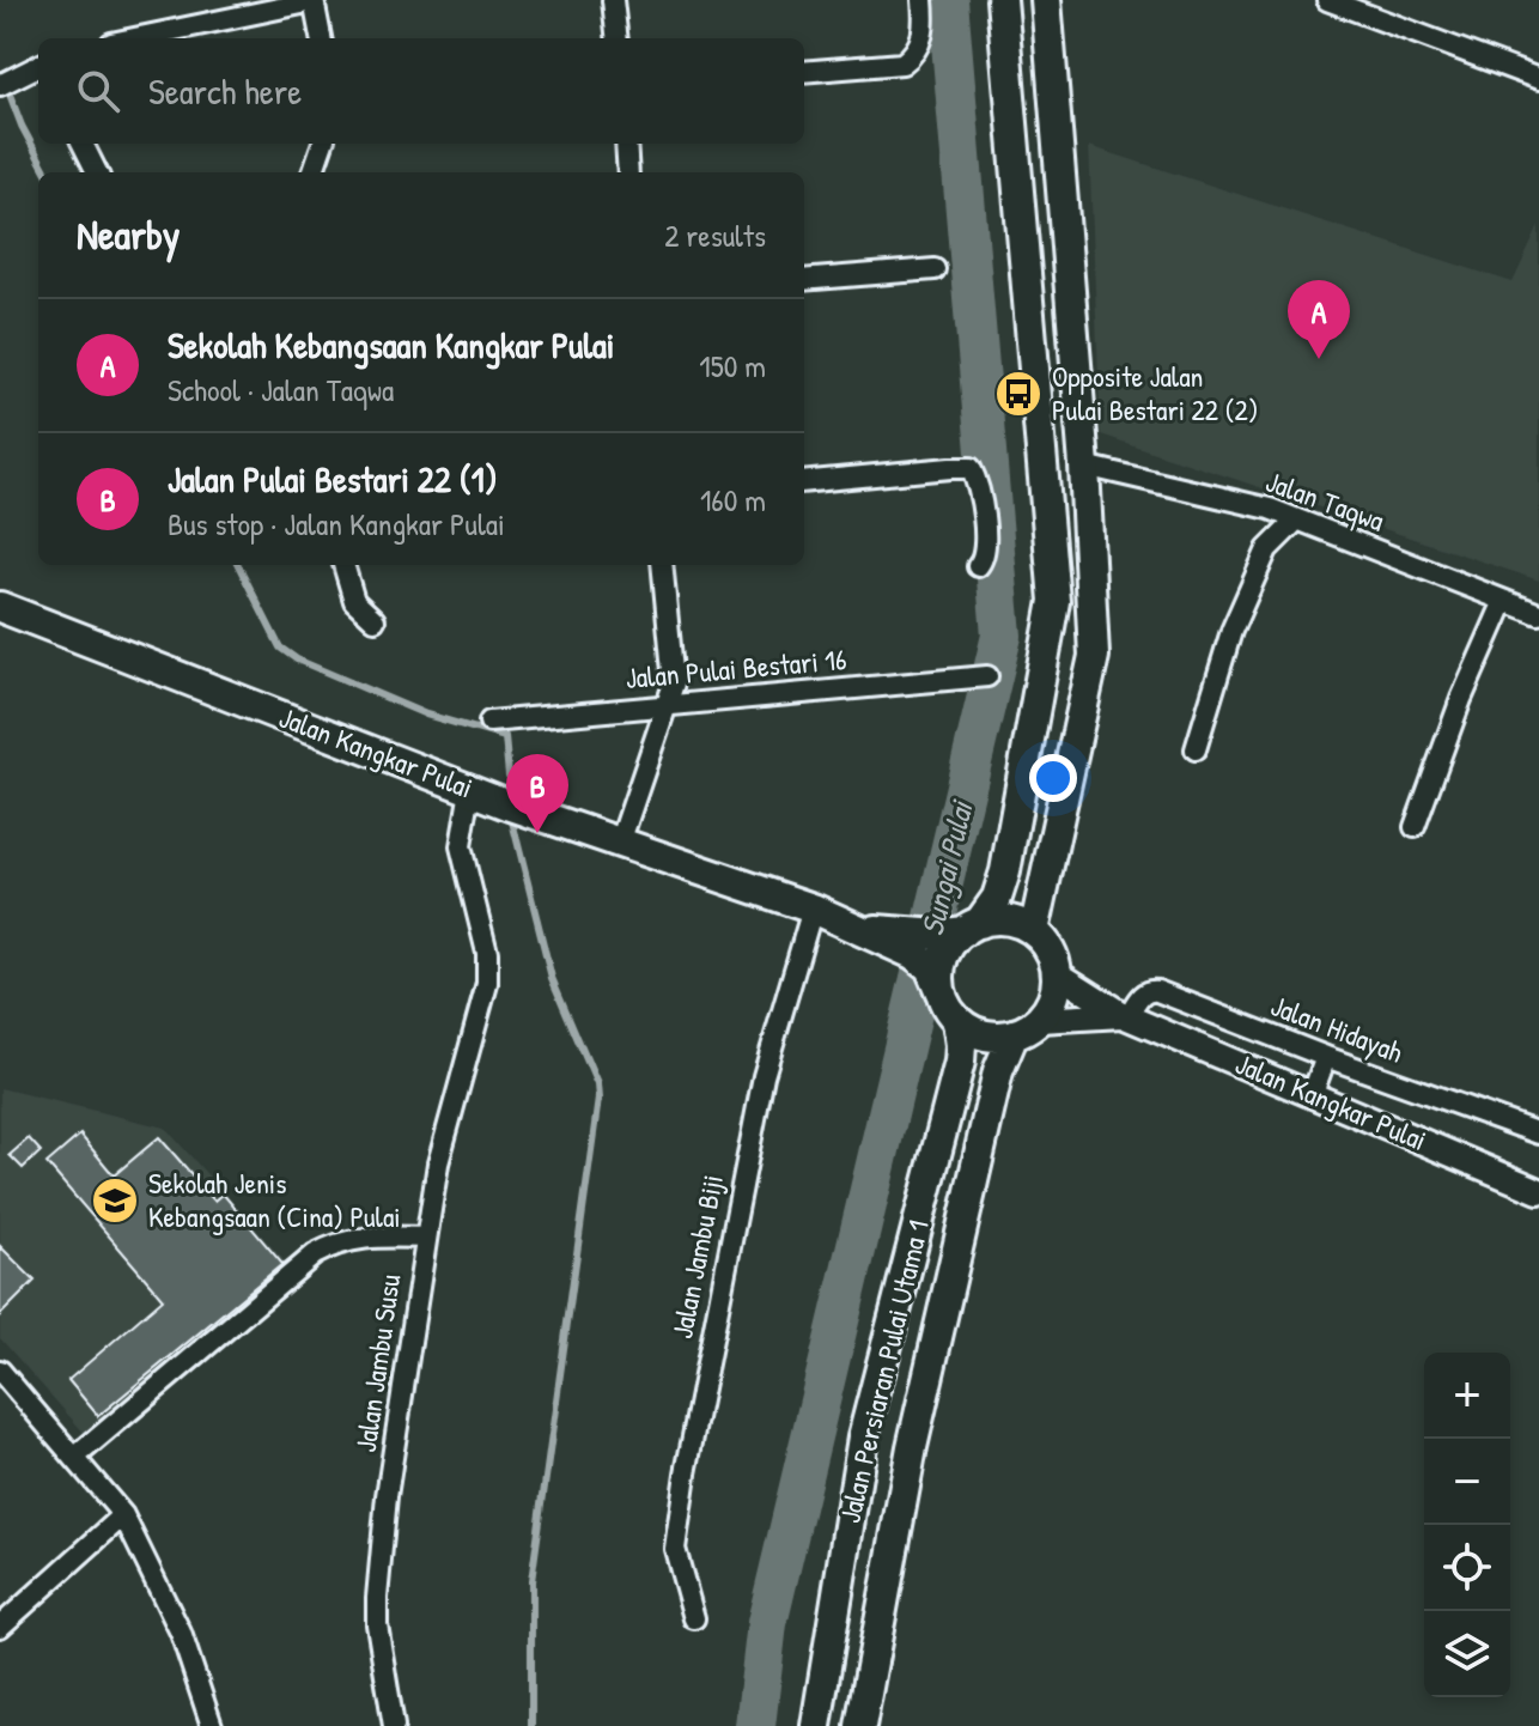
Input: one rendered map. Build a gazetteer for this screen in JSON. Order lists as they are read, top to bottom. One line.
{"streets":{"main road":["Jalan Kangkar Pulai","Jalan Persiaran Pulai Utama 1"],"street":["Jalan Taqwa","Jalan Pulai Bestari 16","Jalan Hidayah","Jalan Jambu Biji","Jalan Jambu Susu"]},"crossings":[["Jalan Kangkar Pulai","Jalan Hidayah"],["Jalan Kangkar Pulai","Jalan Jambu Biji"],["Jalan Kangkar Pulai","Jalan Jambu Susu"],["Jalan Kangkar Pulai","Jalan Persiaran Pulai Utama 1"]],"water":["Sungai Pulai"],"places":{"bus stop":["Opposite Jalan Pulai Bestari 22 (2)"],"school or university":["Sekolah Jenis Kebangsaan (Cina) Pulai"]},"page":{"search":"Search here","heading":["Nearby","2 results"],"pins":["A","B"],"list":[{"mark":"A","name":"Sekolah Kebangsaan Kangkar Pulai","note":"School · Jalan Taqwa","value":"150 m"},{"mark":"B","name":"Jalan Pulai Bestari 22 (1)","note":"Bus stop · Jalan Kangkar Pulai","value":"160 m"}],"map_buttons":["+","−"]}}
